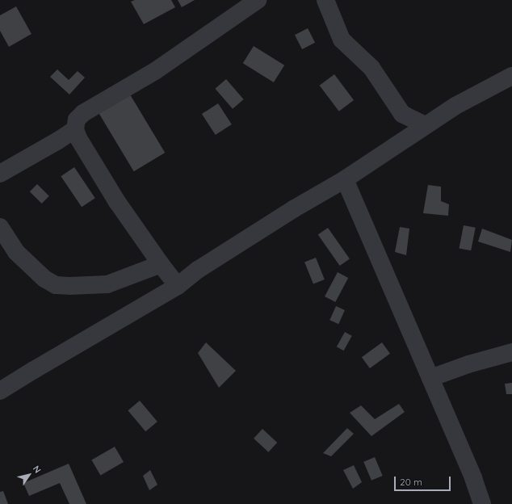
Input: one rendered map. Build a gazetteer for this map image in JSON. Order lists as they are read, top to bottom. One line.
{"scale_bar":"20 m","north":"top right"}
